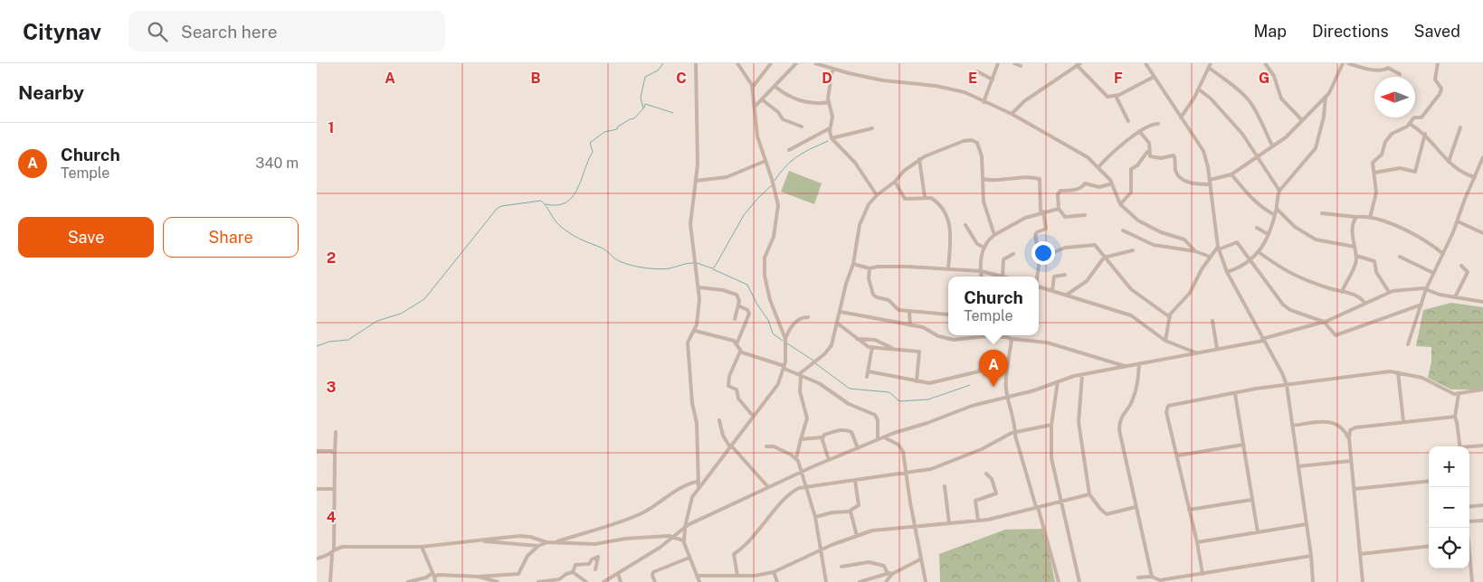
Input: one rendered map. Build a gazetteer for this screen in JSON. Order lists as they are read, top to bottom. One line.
{"north":"left","page":{"header":"Citynav","search":"Search here","nav":["Map","Directions","Saved"],"heading":"Nearby","list":[{"mark":"A","name":"Church","note":"Temple","value":"340 m"}],"buttons":["Save","Share"],"popup":["Church","Temple"],"pins":"A","map_buttons":["+","−"]},"grid":{"columns":["A","B","C","D","E","F","G"],"rows":["1","2","3","4"]}}
